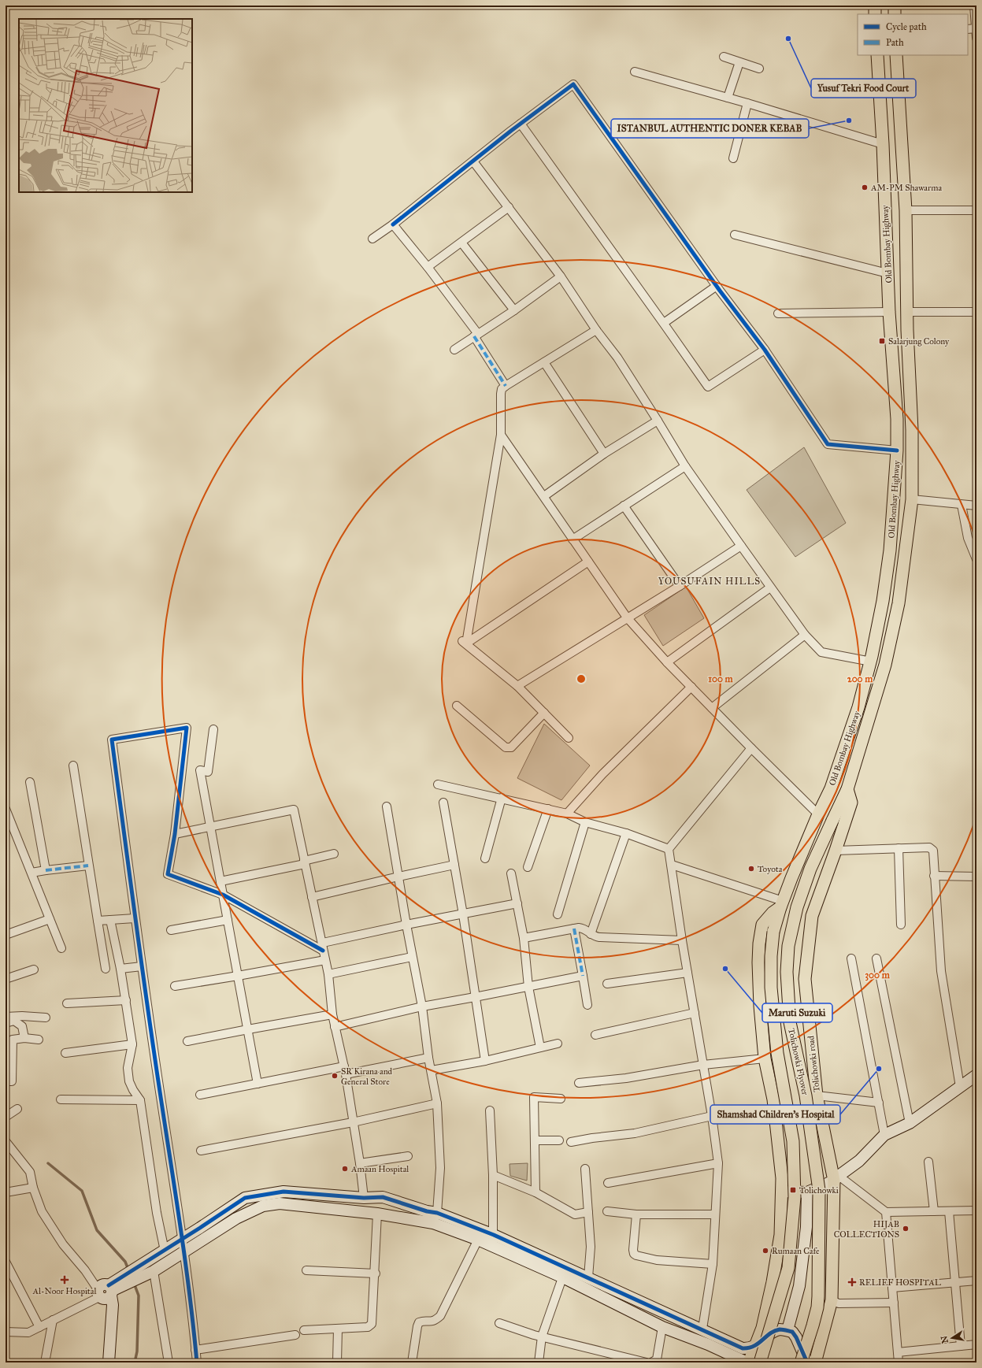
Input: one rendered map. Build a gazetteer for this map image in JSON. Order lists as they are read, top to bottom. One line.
{"streets":{"main road":["Old Bombay Highway","Tolichowki Flyover","Tolichowki road"]},"crossings":[["Old Bombay Highway","Tolichowki Flyover"],["Old Bombay Highway","Tolichowki road"],["Tolichowki Flyover","Tolichowki road"]],"districts":["YOUSUFAIN HILLS"],"places":{"other":["Yusuf Tekri Food Court","ISTANBUL AUTHENTIC DONER KEBAB","AM-PM Shawarma","Toyota","Maruti Suzuki","Shamshad Children's Hospital","SR Kirana and General Store","Amaan Hospital","HIJAB COLLECTIONS","Rumaan Cafe"],"transit":["Salarjung Colony","Tolichowki"],"health":["Al-Noor Hospital","RELIEF HOSPITAL"]},"legend":["Cycle path","Path"],"north":"left","rings":["100 m","200 m","300 m"]}
